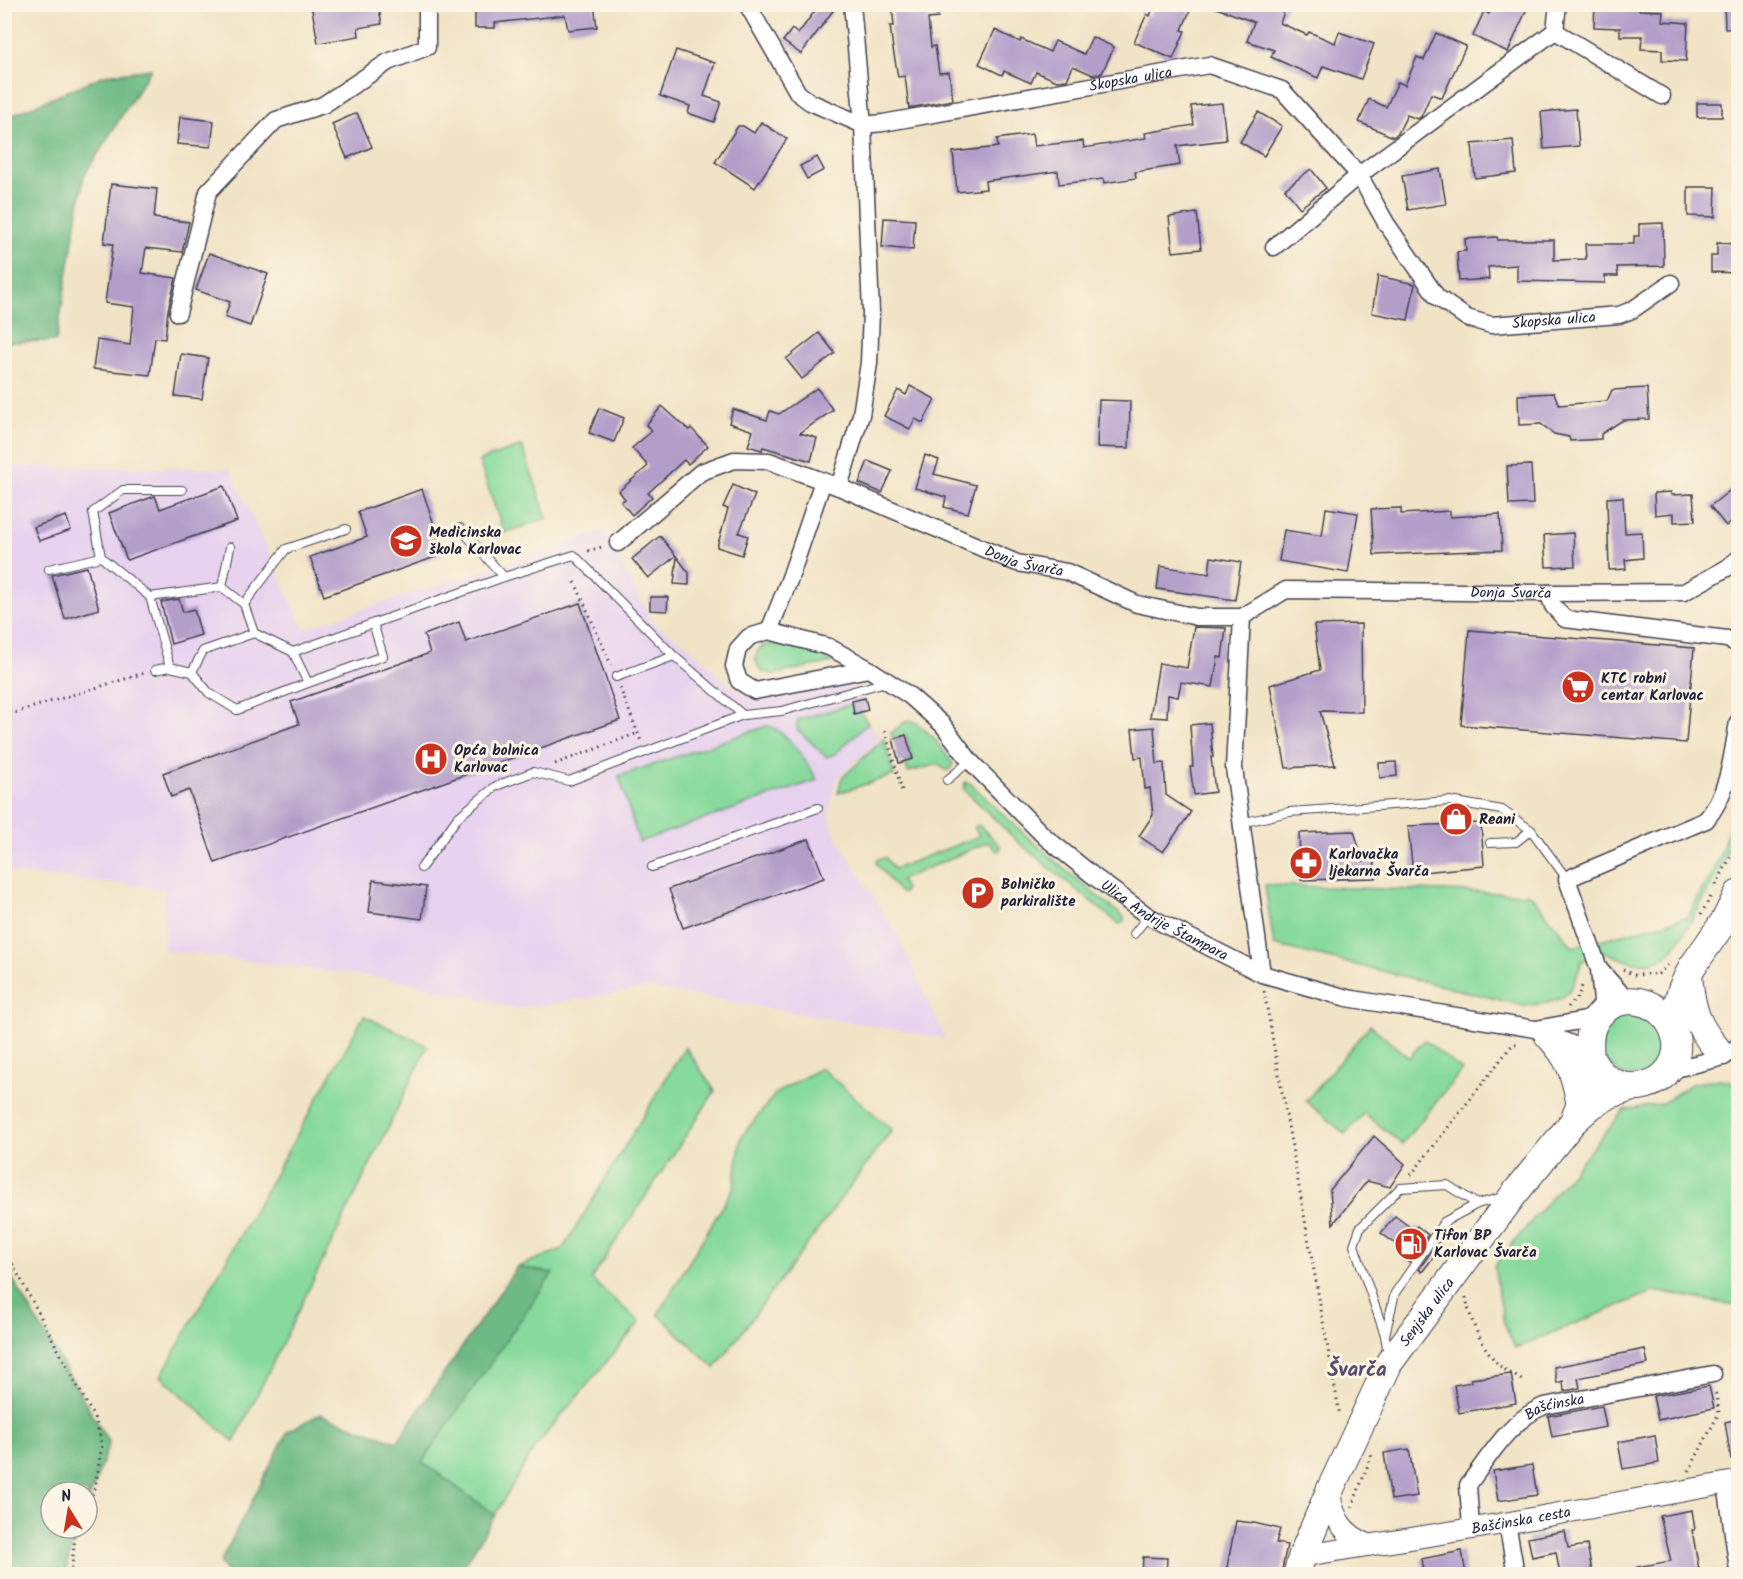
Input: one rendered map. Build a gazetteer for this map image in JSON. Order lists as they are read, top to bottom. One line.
{"streets":{"main road":["Senjska ulica"],"street":["Skopska ulica","Donja Švarča","Ulica Andrije Štampara","Bašćinska","Bašćinska cesta"]},"crossings":[["Ulica Andrije Štampara","Senjska ulica"],["Senjska ulica","Bašćinska cesta"],["Bašćinska","Bašćinska cesta"]],"districts":["Švarča"],"places":{"school or university":["Medicinska škola Karlovac"],"supermarket":["KTC robni centar Karlovac"],"hospital":["Opća bolnica Karlovac"],"shop":["Reani"],"pharmacy":["Karlovačka ljekarna Švarča"],"parking":["Bolničko parkiralište"],"fuel station":["Tifon BP Karlovac Švarča"]},"north":"top"}
